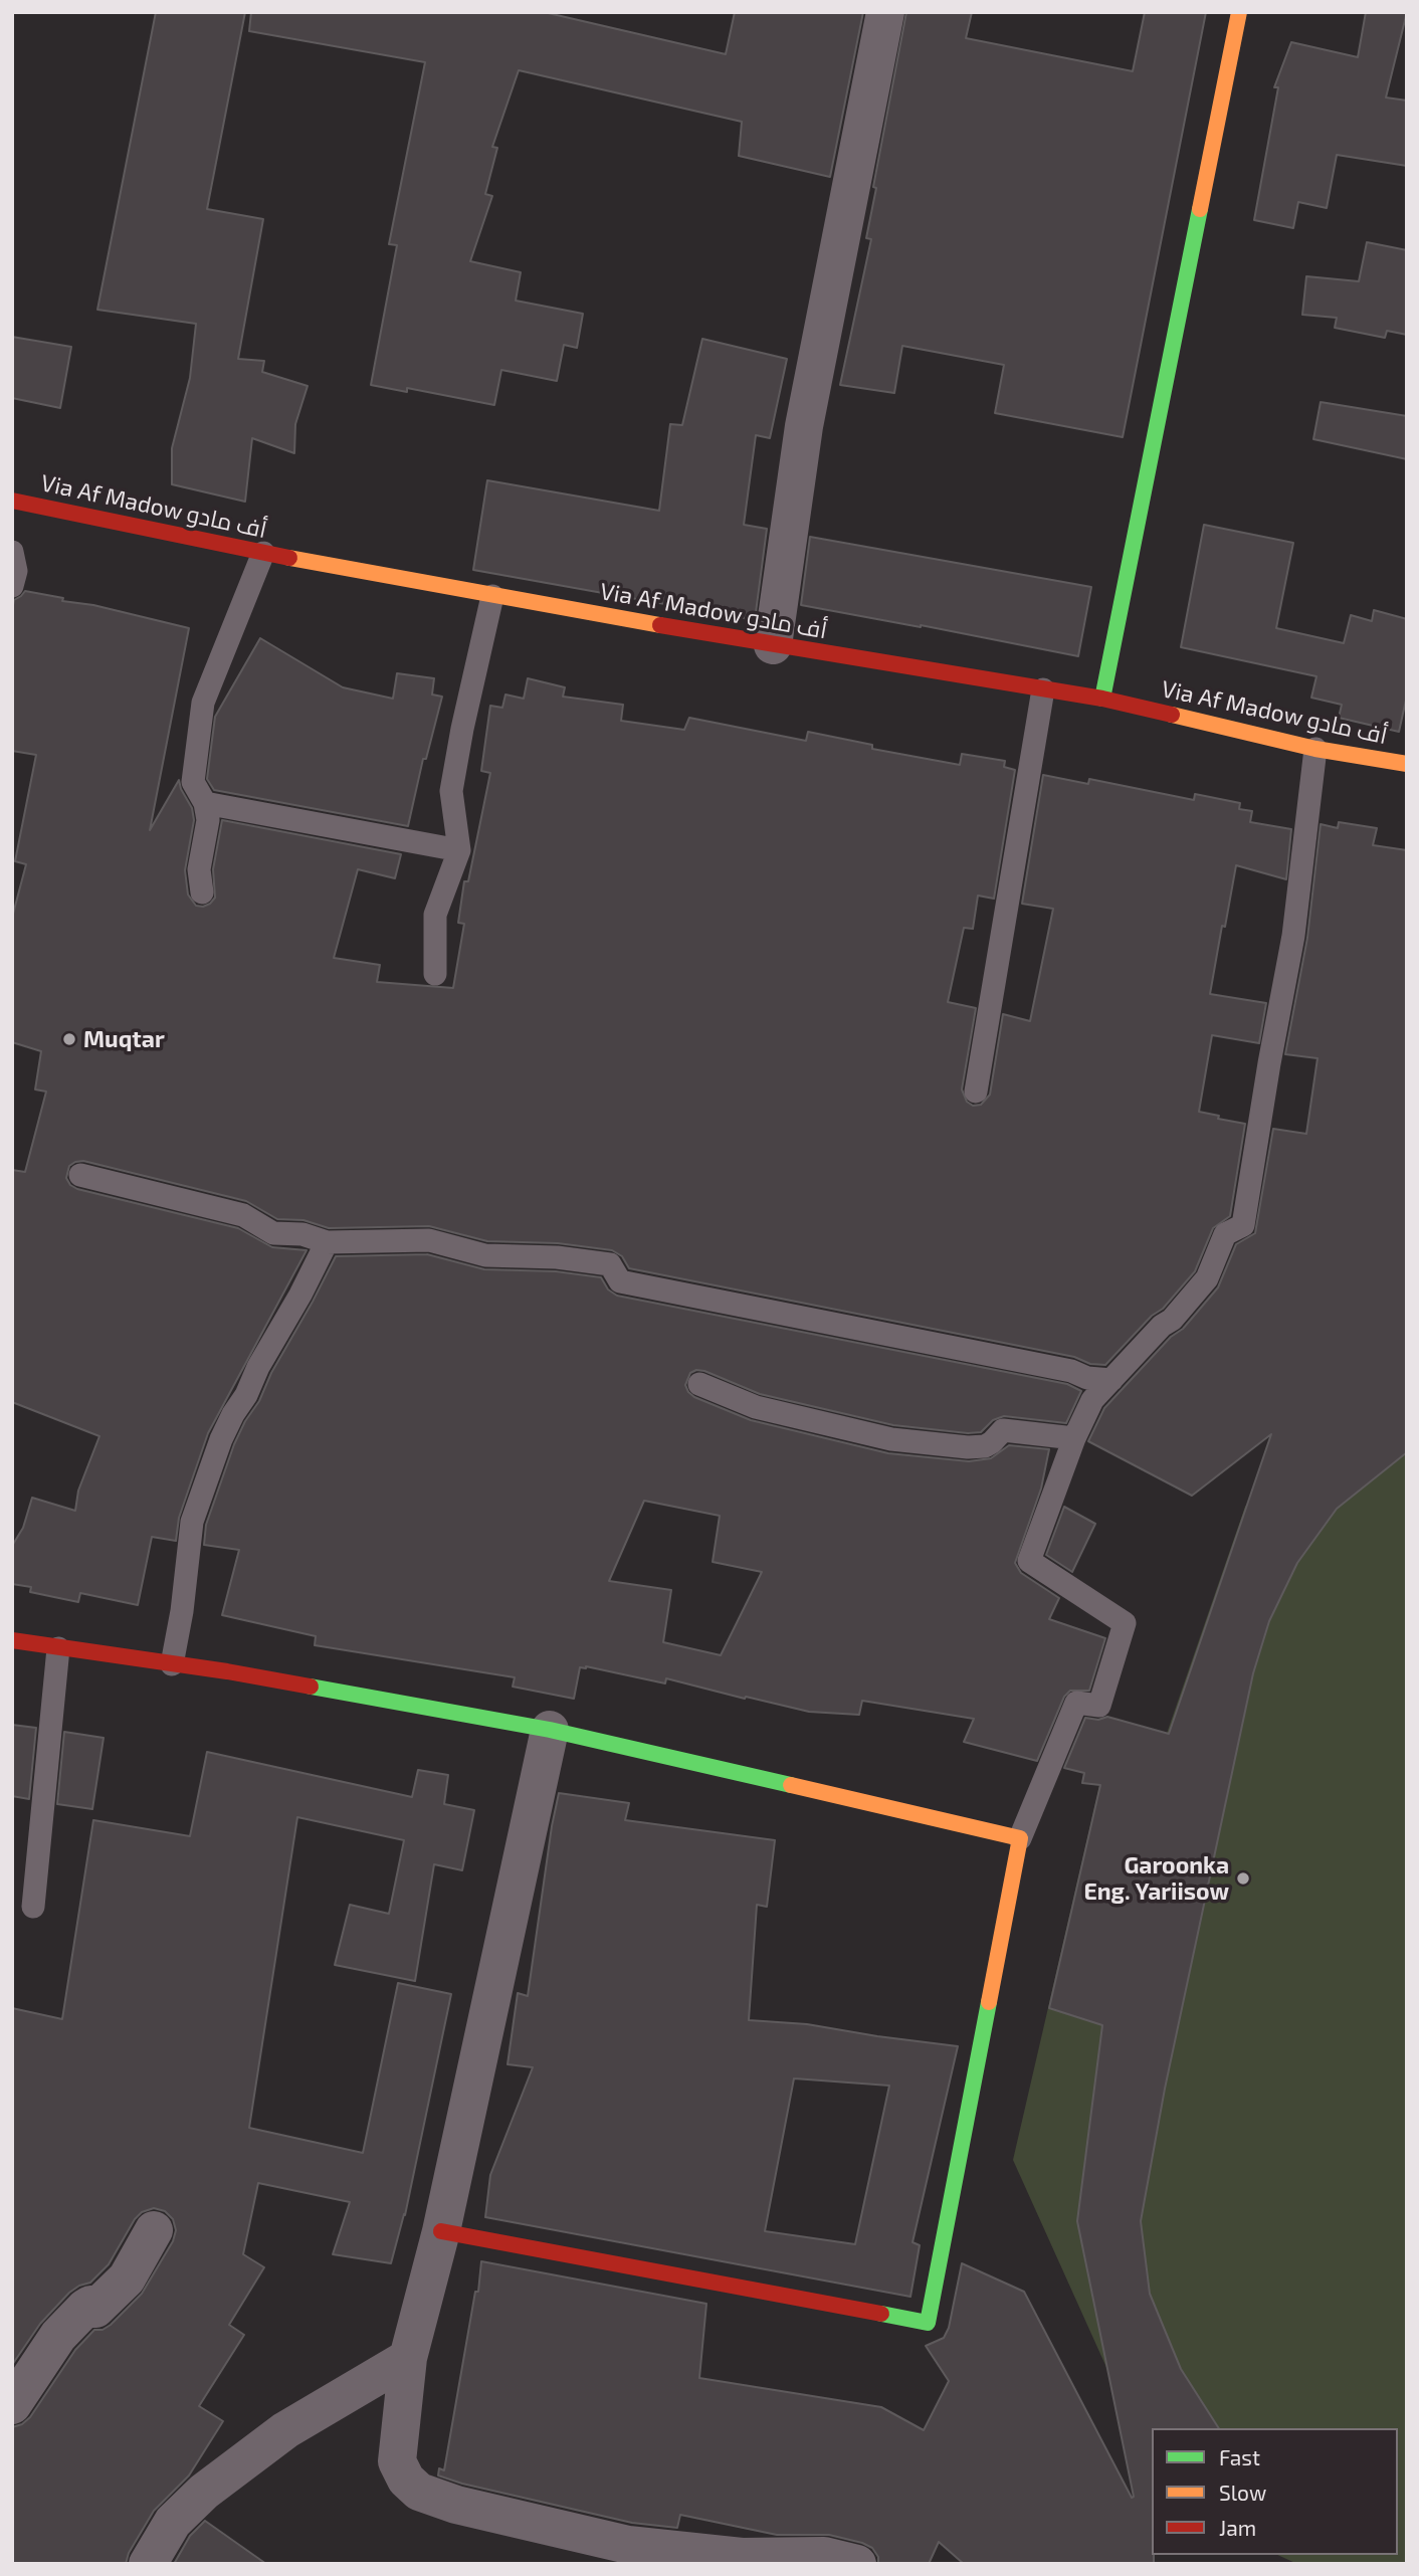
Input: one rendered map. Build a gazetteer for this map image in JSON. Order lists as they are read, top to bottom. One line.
{"streets":{"street":["Via Af Madow أف مادو"]},"places":["Muqtar","Garoonka Eng. Yariisow"],"legend":["Fast","Slow","Jam"]}
